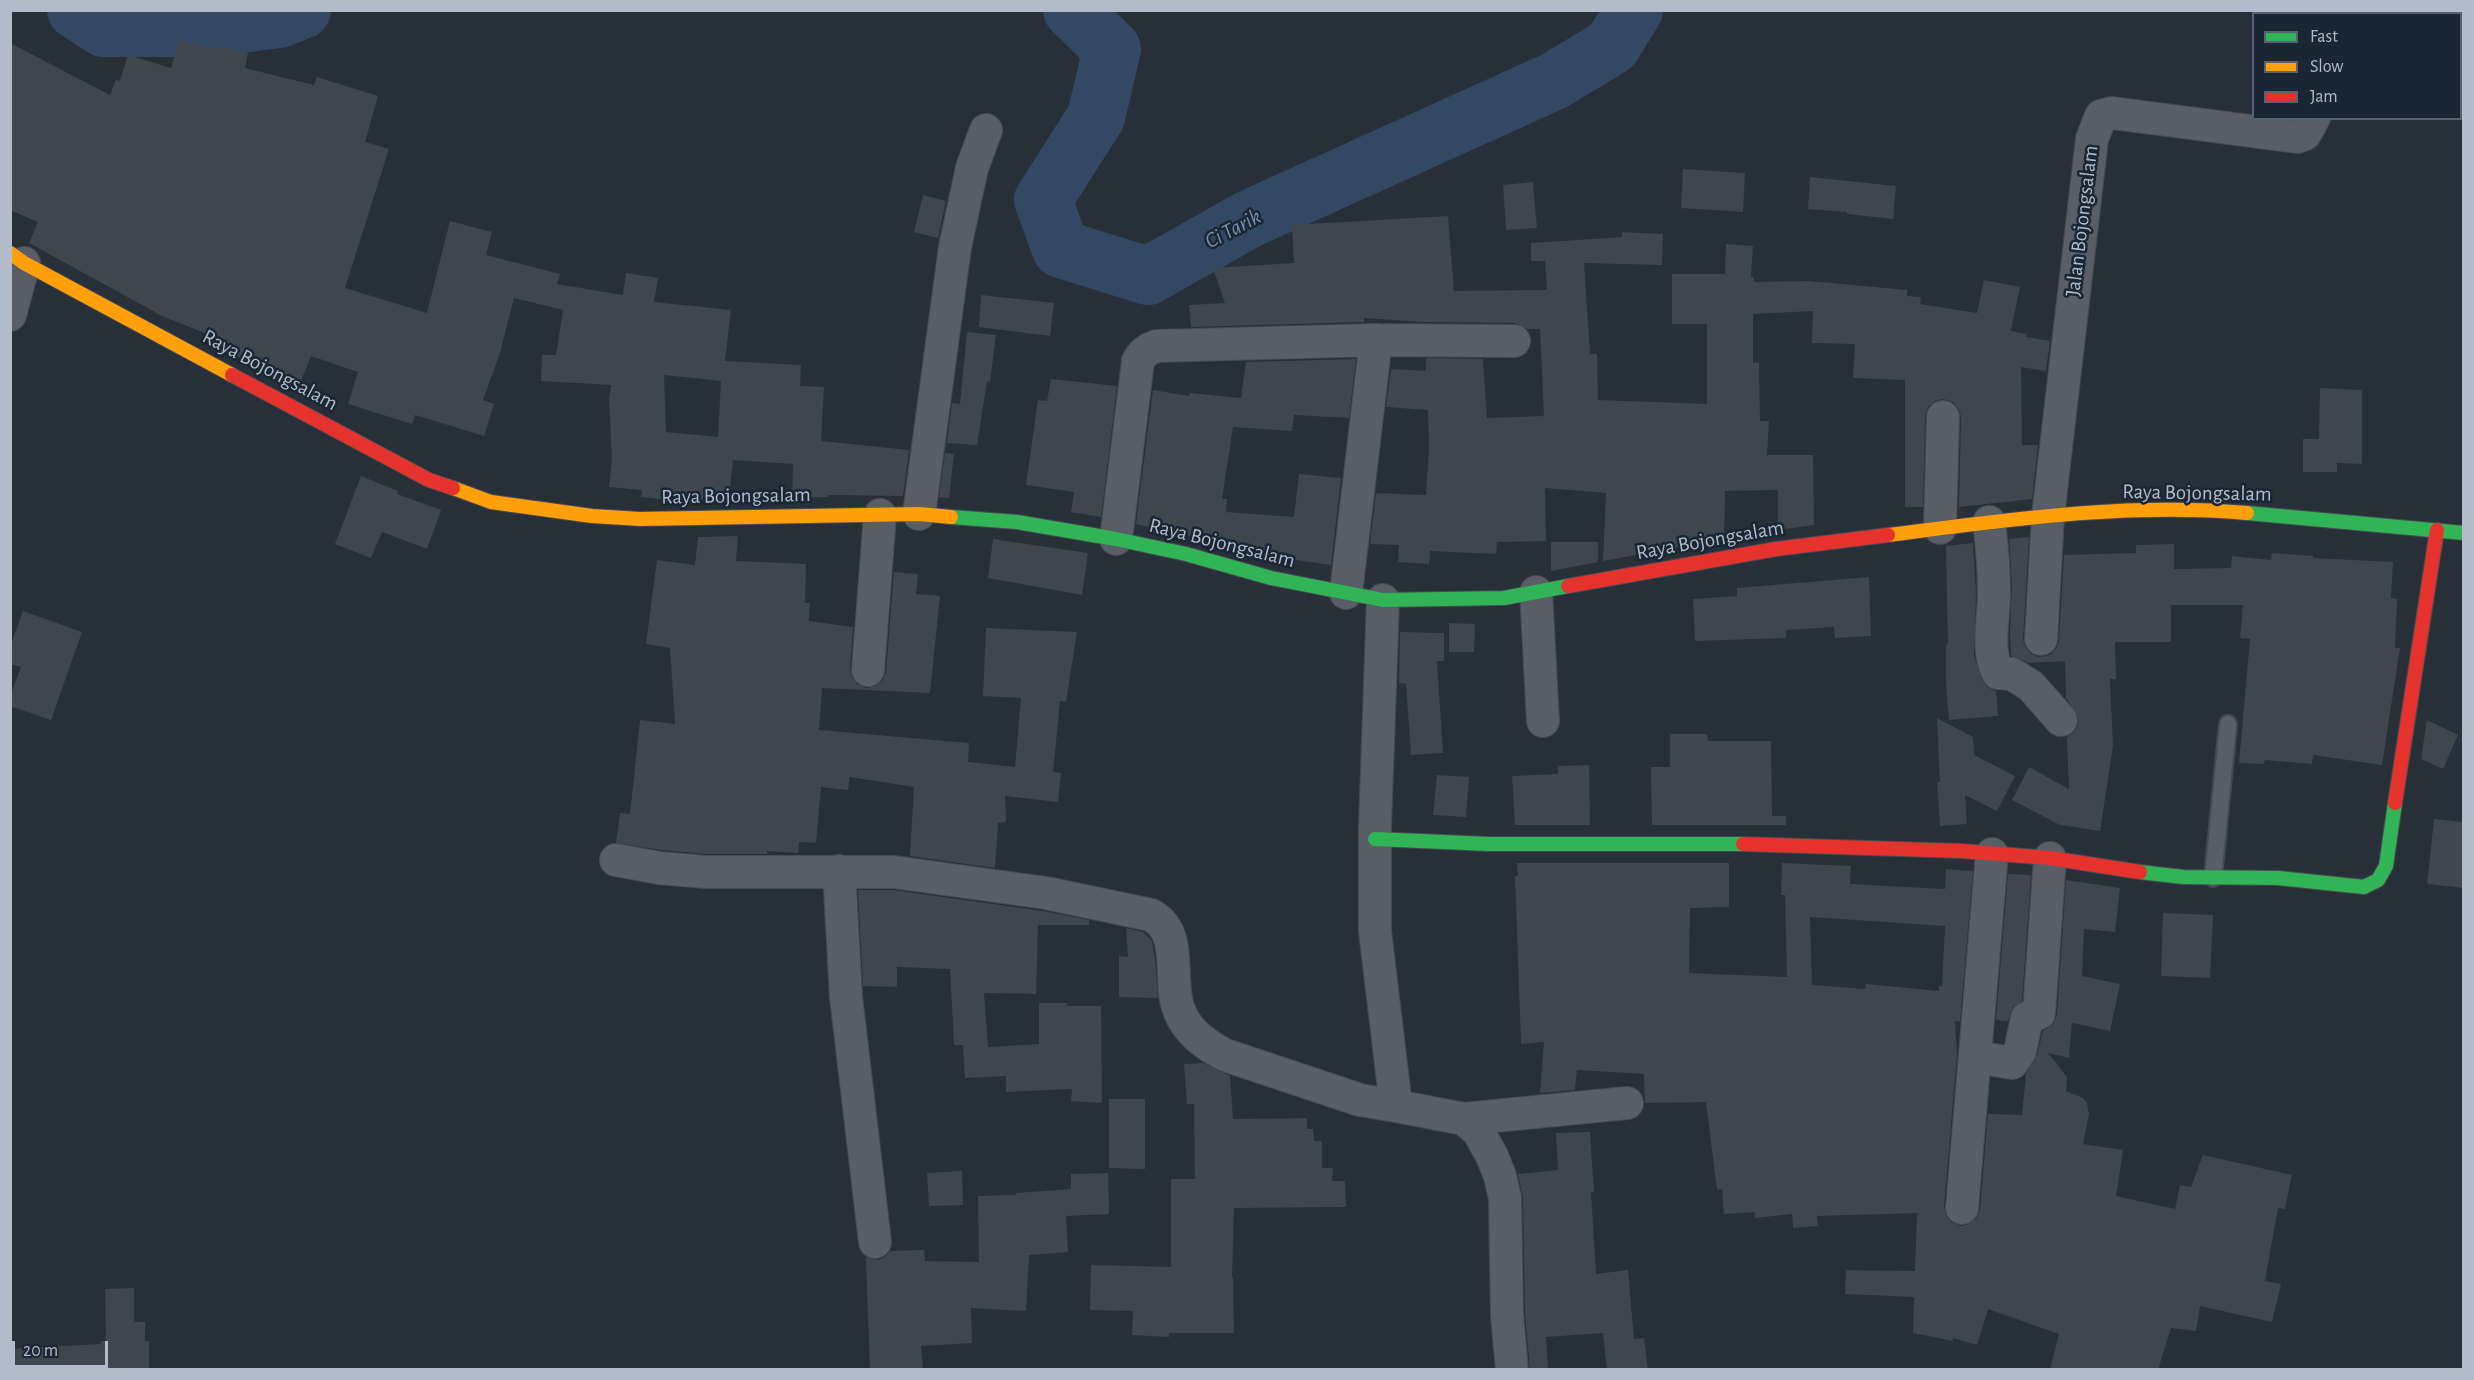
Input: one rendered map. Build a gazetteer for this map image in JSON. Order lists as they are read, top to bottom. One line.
{"streets":{"main road":["Raya Bojongsalam"],"street":["Jalan Bojongsalam"]},"crossings":[["Jalan Bojongsalam","Raya Bojongsalam"]],"water":["Ci Tarik"],"legend":["Fast","Slow","Jam"],"scale_bar":"20 m"}
